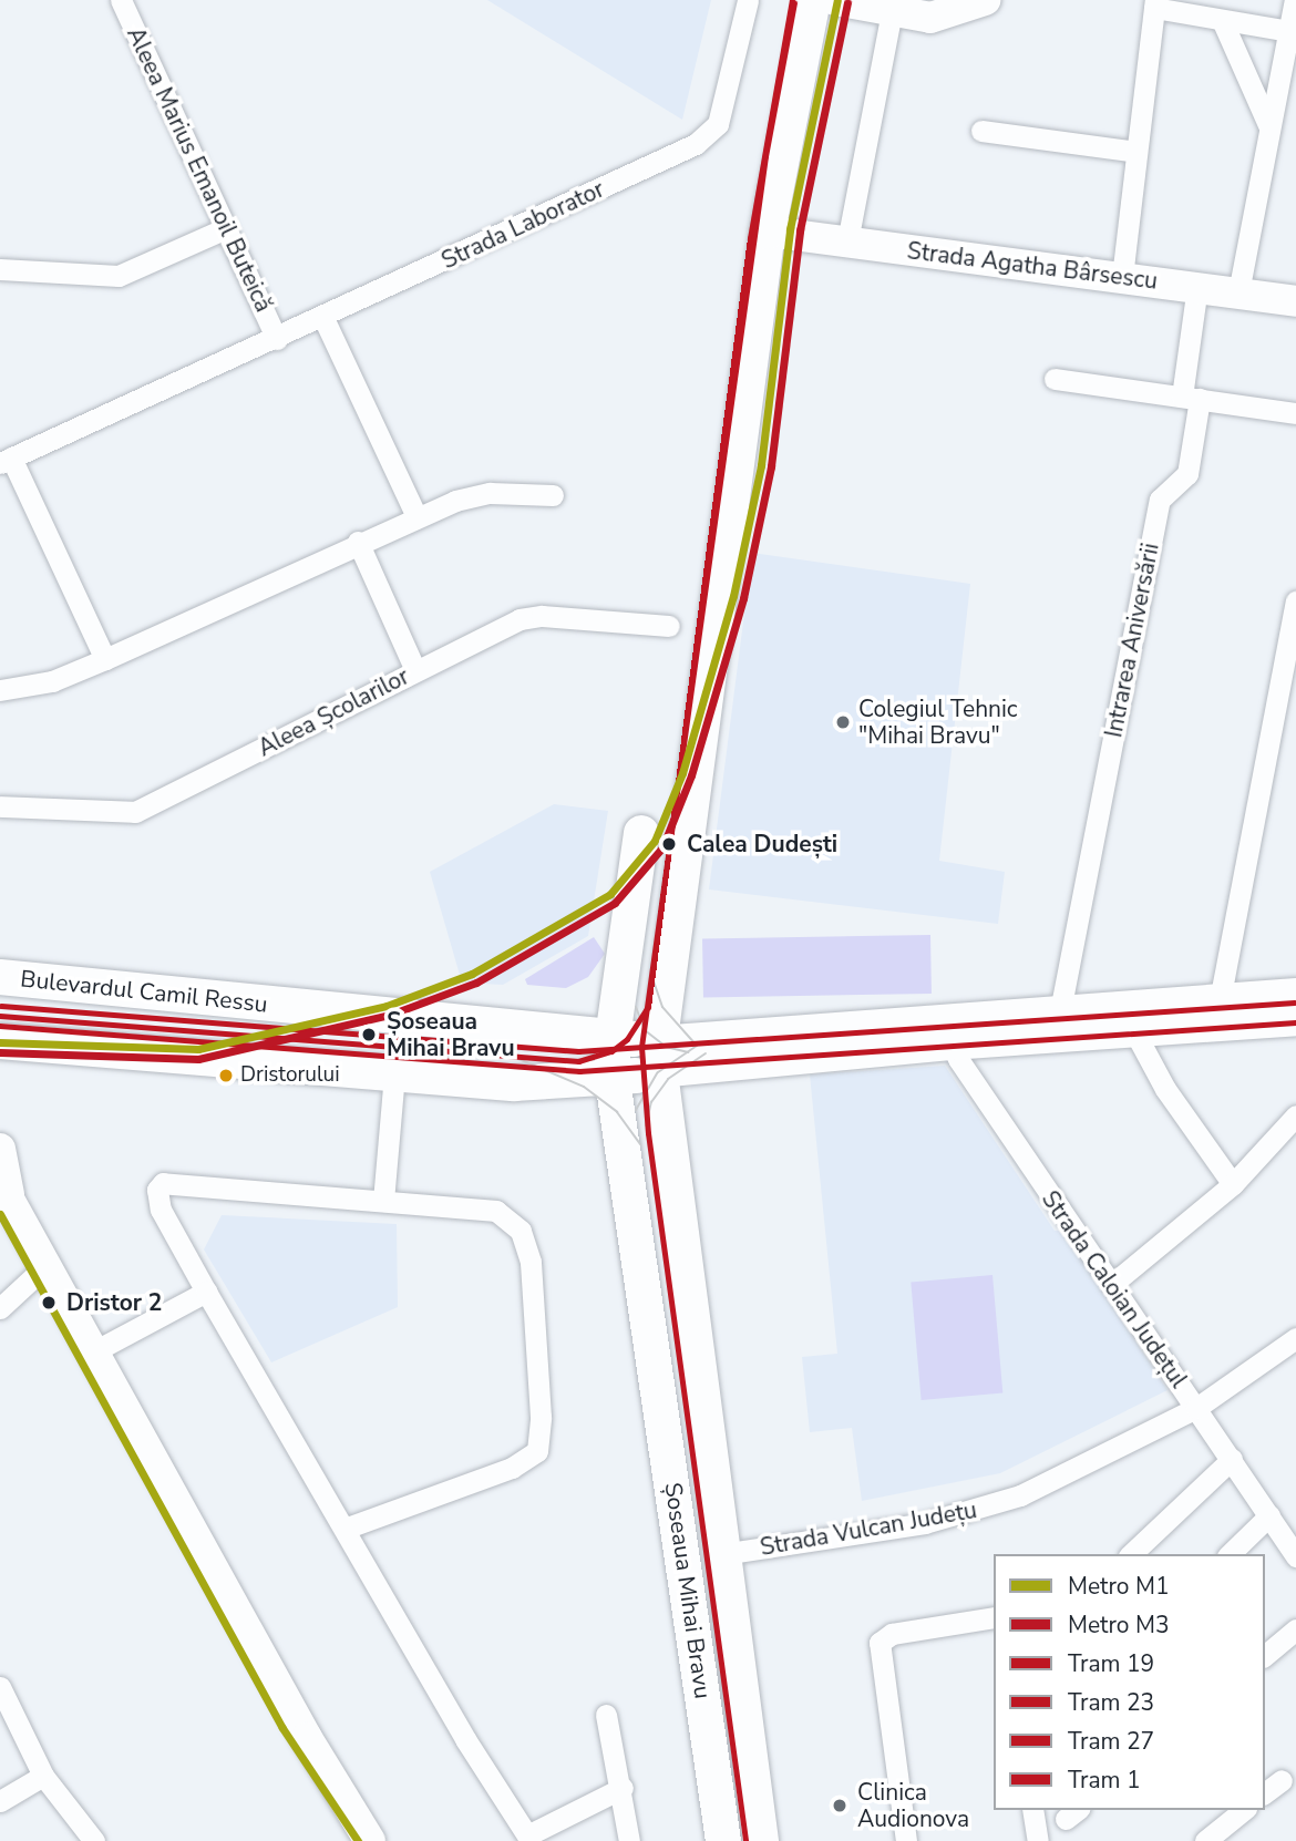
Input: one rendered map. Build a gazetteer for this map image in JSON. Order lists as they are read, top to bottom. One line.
{"streets":{"main road":["Bulevardul Camil Ressu","Șoseaua Mihai Bravu"],"street":["Aleea Marius Emanoil Buteică","Strada Laborator","Strada Agatha Bârsescu","Intrarea Aniversării","Aleea Școlarilor","Strada Caloian Județul","Strada Vulcan Județu"]},"crossings":[["Aleea Marius Emanoil Buteică","Strada Laborator"],["Strada Agatha Bârsescu","Intrarea Aniversării"],["Strada Agatha Bârsescu","Șoseaua Mihai Bravu"],["Bulevardul Camil Ressu","Șoseaua Mihai Bravu"],["Strada Caloian Județul","Strada Vulcan Județu"],["Strada Vulcan Județu","Șoseaua Mihai Bravu"]],"places":["Colegiul Tehnic \"Mihai Bravu\"","Calea Dudești","Șoseaua Mihai Bravu","Dristorului","Dristor 2","Clinica Audionova"],"lines":["metro line M1","tram line 19","metro line M3","tram line 1","tram line 27","tram line 23"],"legend":["Metro M1","Metro M3","Tram 19","Tram 23","Tram 27","Tram 1"]}
